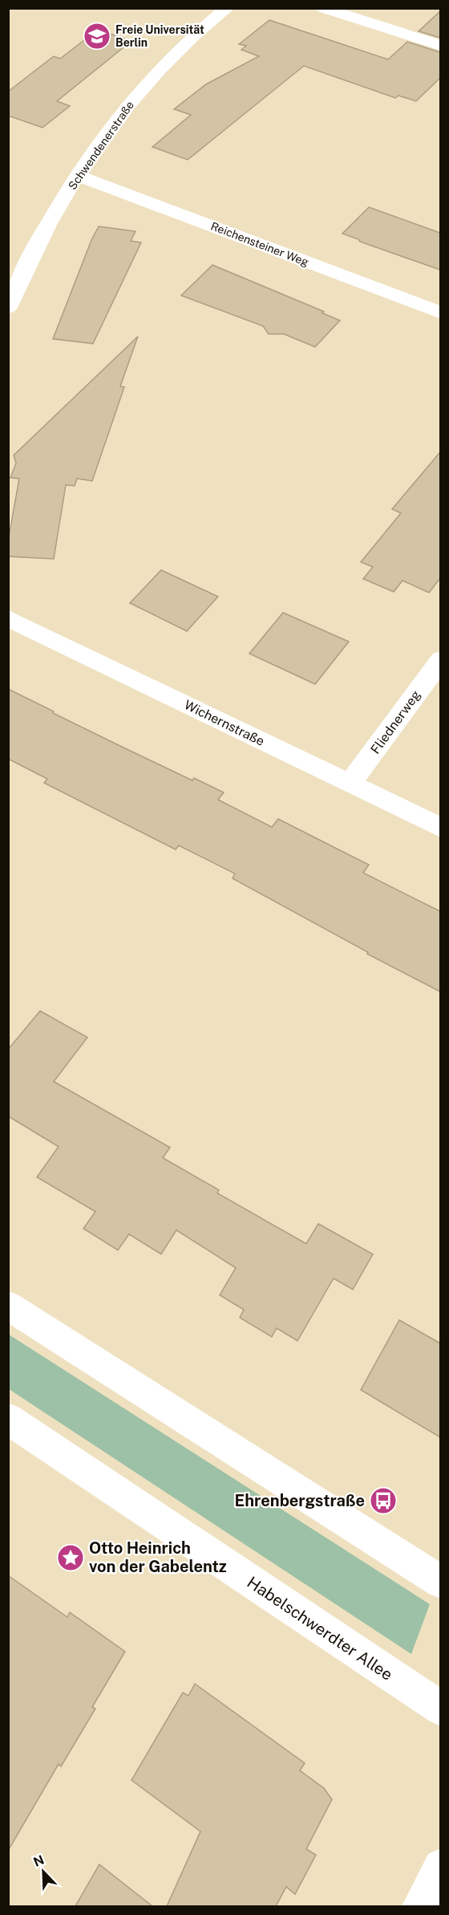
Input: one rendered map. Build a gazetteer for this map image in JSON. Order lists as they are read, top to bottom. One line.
{"streets":{"street":["Schwendenerstraße","Reichensteiner Weg","Fliednerweg","Wichernstraße","Habelschwerdter Allee"]},"crossings":[["Schwendenerstraße","Reichensteiner Weg"],["Fliednerweg","Wichernstraße"]],"places":{"school or university":["Freie Universität Berlin"],"bus stop":["Ehrenbergstraße"],"place":["Otto Heinrich von der Gabelentz"]},"north":"top left"}
